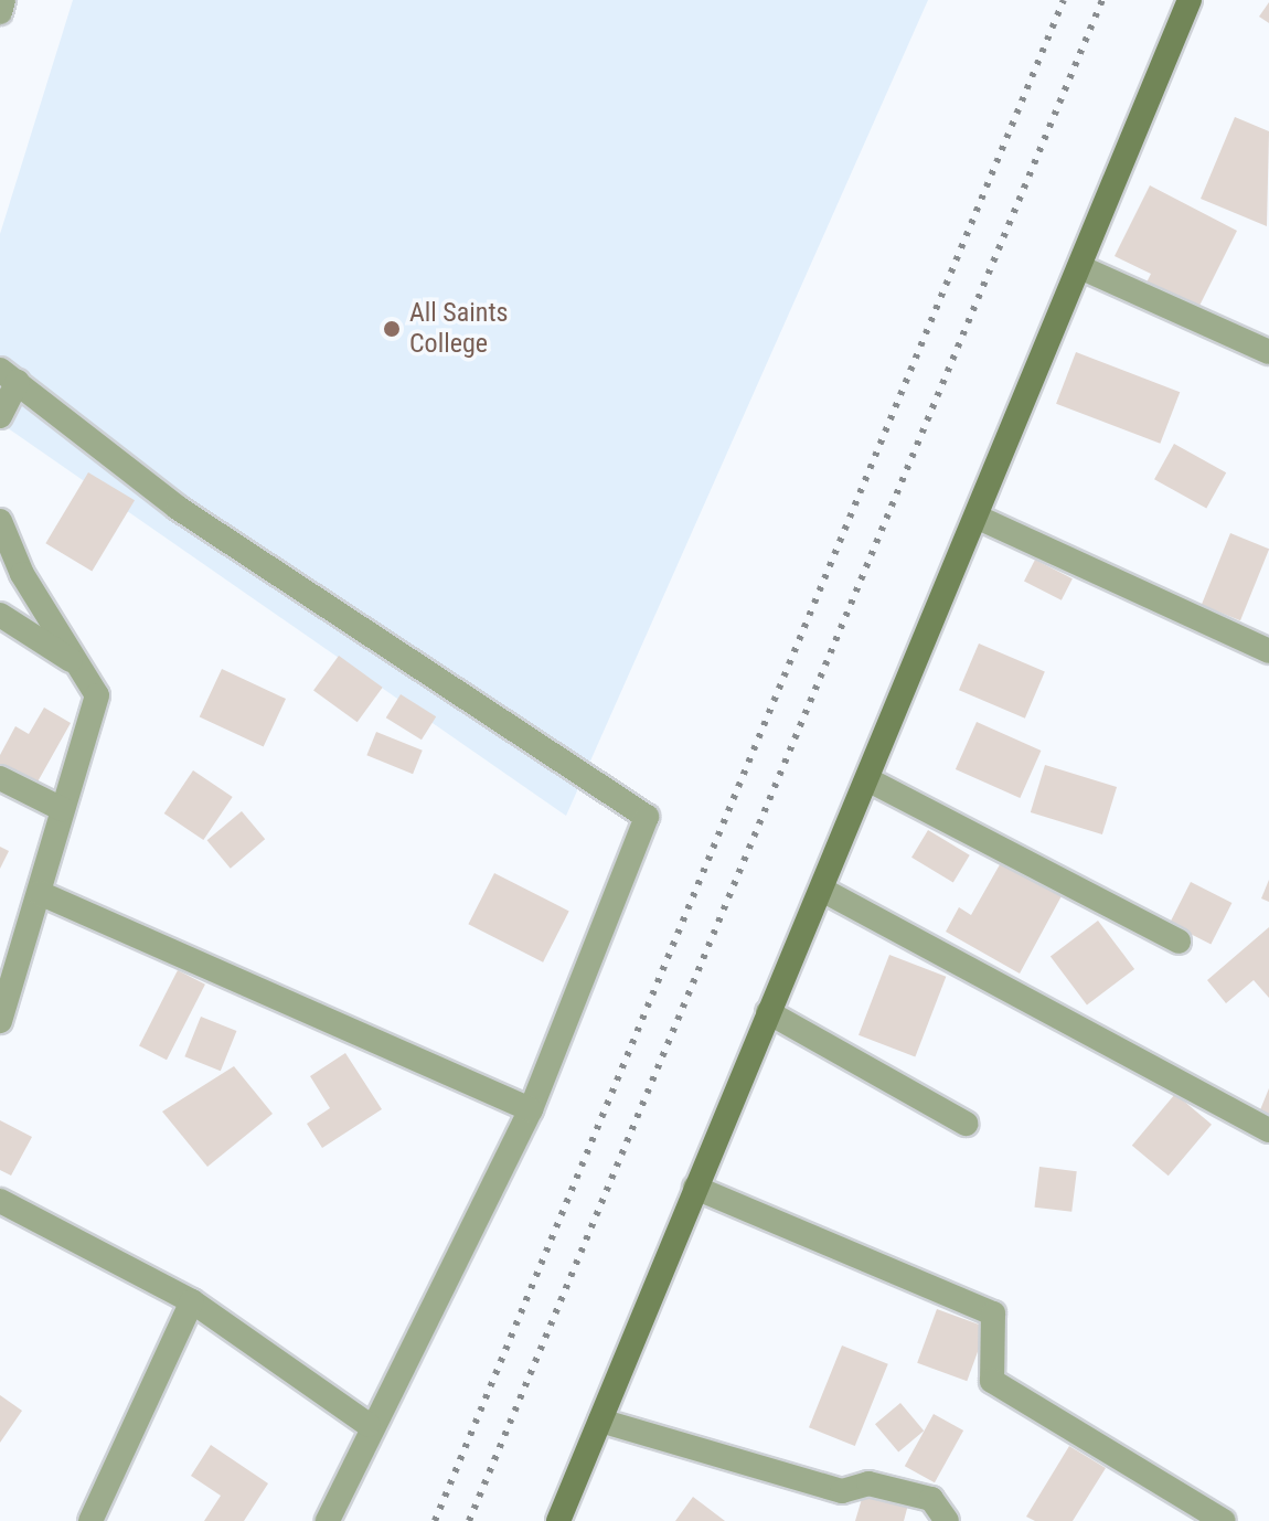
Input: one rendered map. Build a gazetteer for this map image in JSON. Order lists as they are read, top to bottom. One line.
{"places":["All Saints College"]}
